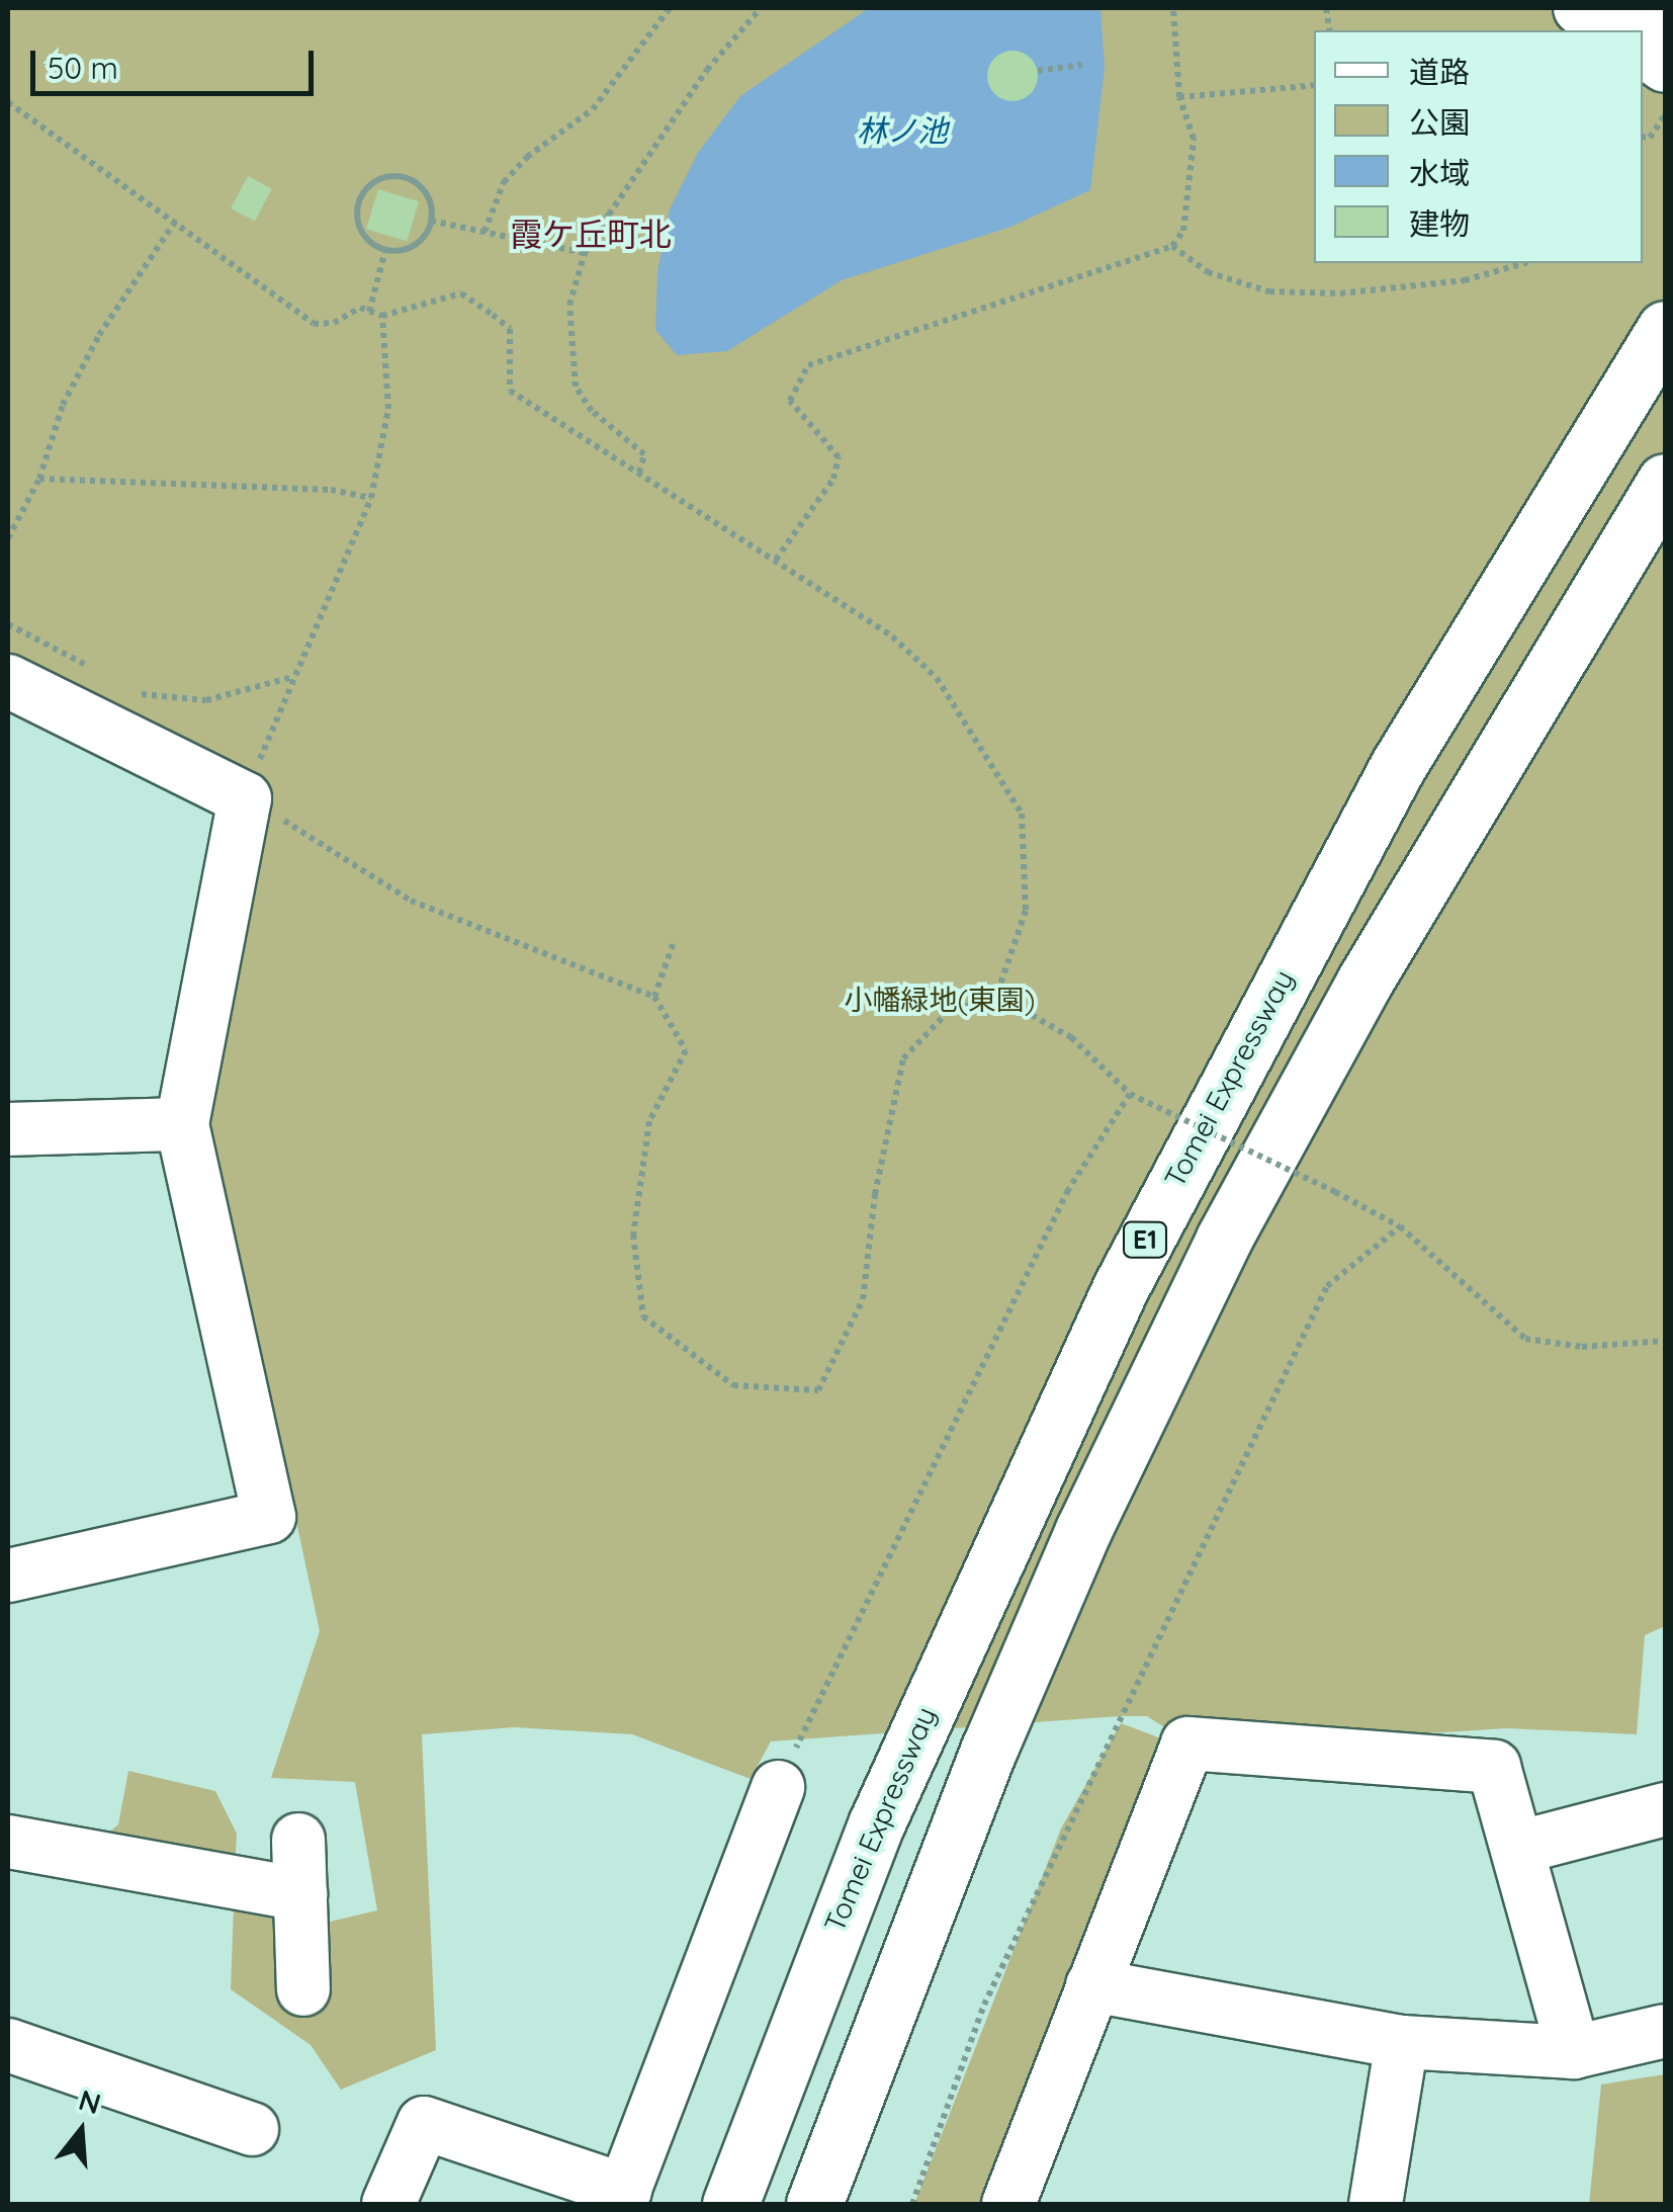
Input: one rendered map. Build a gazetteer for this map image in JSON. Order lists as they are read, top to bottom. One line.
{"streets":{"highway":["Tomei Expressway","E1"]},"districts":["霞ケ丘町北"],"water":["林ノ池"],"parks":["小幡緑地(東園)"],"legend":["道路","公園","水域","建物"],"scale_bar":"50 m","north":"top"}
